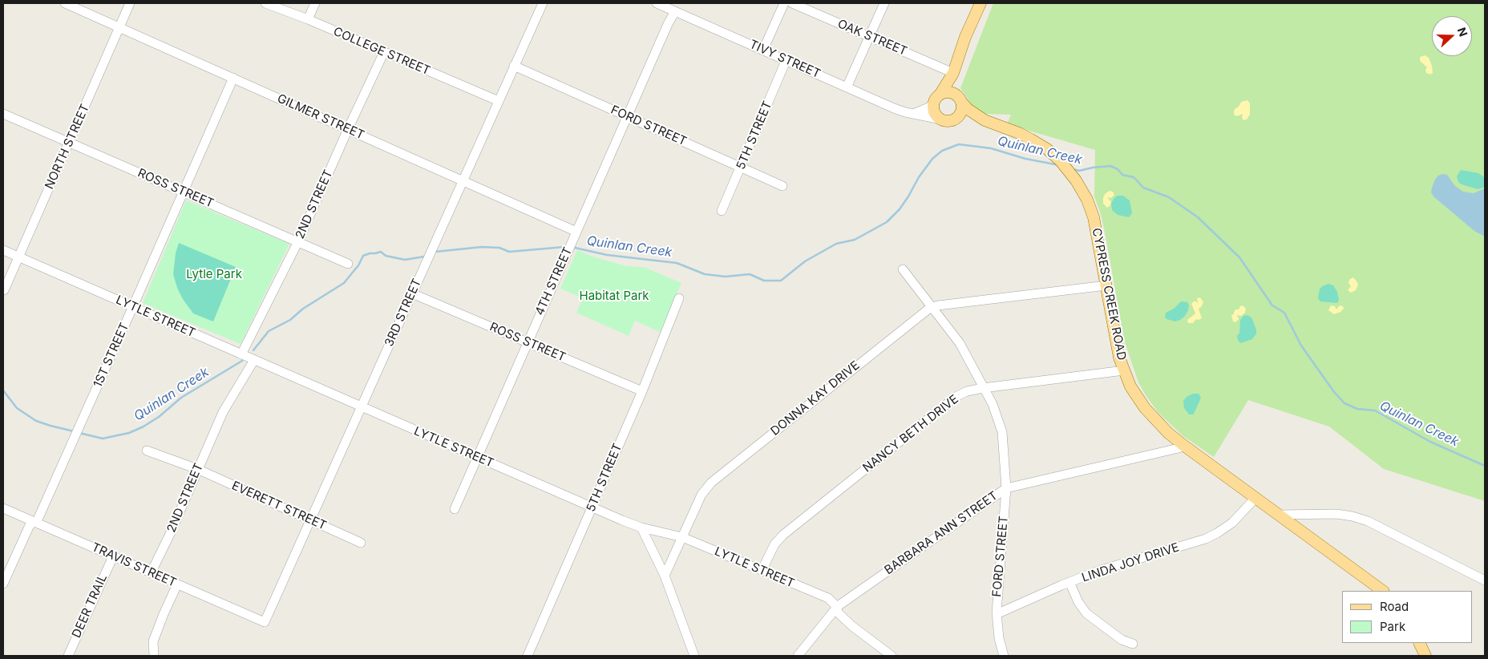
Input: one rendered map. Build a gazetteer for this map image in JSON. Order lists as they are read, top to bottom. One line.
{"streets":{"main road":["CYPRESS CREEK ROAD"],"street":["OAK STREET","COLLEGE STREET","TIVY STREET","GILMER STREET","FORD STREET","5TH STREET","NORTH STREET","ROSS STREET","2ND STREET","4TH STREET","3RD STREET","LYTLE STREET","1ST STREET","DONNA KAY DRIVE","NANCY BETH DRIVE","EVERETT STREET","BARBARA ANN STREET","LINDA JOY DRIVE","TRAVIS STREET","DEER TRAIL"]},"crossings":[["COLLEGE STREET","2ND STREET"],["COLLEGE STREET","3RD STREET"],["TIVY STREET","5TH STREET"],["TIVY STREET","4TH STREET"],["TIVY STREET","CYPRESS CREEK ROAD"],["GILMER STREET","NORTH STREET"],["GILMER STREET","2ND STREET"],["GILMER STREET","4TH STREET"],["GILMER STREET","3RD STREET"],["GILMER STREET","1ST STREET"],["FORD STREET","5TH STREET"],["FORD STREET","4TH STREET"],["FORD STREET","3RD STREET"],["FORD STREET","DONNA KAY DRIVE"],["FORD STREET","NANCY BETH DRIVE"],["FORD STREET","BARBARA ANN STREET"],["FORD STREET","LINDA JOY DRIVE"],["5TH STREET","ROSS STREET"],["5TH STREET","LYTLE STREET"],["NORTH STREET","ROSS STREET"],["NORTH STREET","LYTLE STREET"],["ROSS STREET","2ND STREET"],["ROSS STREET","4TH STREET"],["ROSS STREET","3RD STREET"],["ROSS STREET","1ST STREET"],["2ND STREET","LYTLE STREET"],["2ND STREET","EVERETT STREET"],["2ND STREET","TRAVIS STREET"],["4TH STREET","LYTLE STREET"],["CYPRESS CREEK ROAD","DONNA KAY DRIVE"],["CYPRESS CREEK ROAD","NANCY BETH DRIVE"],["CYPRESS CREEK ROAD","BARBARA ANN STREET"],["CYPRESS CREEK ROAD","LINDA JOY DRIVE"],["3RD STREET","LYTLE STREET"],["3RD STREET","EVERETT STREET"],["3RD STREET","TRAVIS STREET"],["LYTLE STREET","1ST STREET"],["LYTLE STREET","DONNA KAY DRIVE"],["LYTLE STREET","NANCY BETH DRIVE"],["LYTLE STREET","BARBARA ANN STREET"],["1ST STREET","TRAVIS STREET"],["TRAVIS STREET","DEER TRAIL"]],"water":["Quinlan Creek"],"parks":["Lytle Park","Habitat Park"],"legend":["Road","Park"],"north":"right"}
